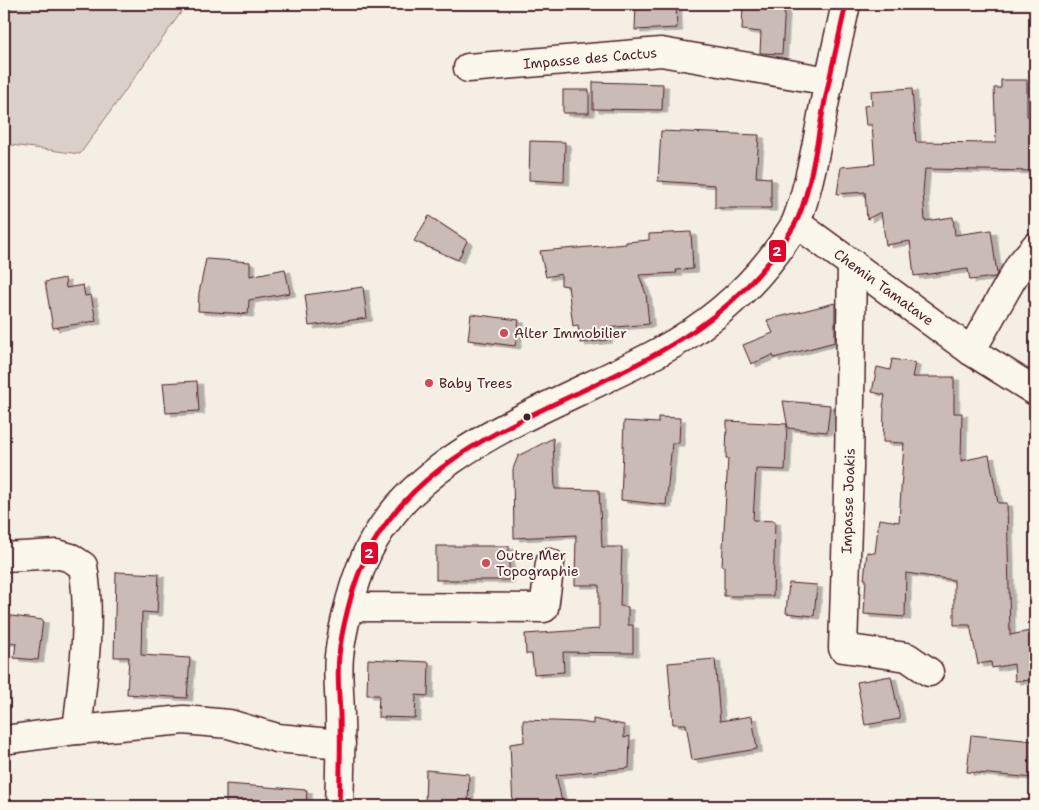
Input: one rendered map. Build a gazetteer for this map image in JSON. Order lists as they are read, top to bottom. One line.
{"streets":{"street":["Impasse des Cactus","Chemin Tamatave","Impasse Joakis"]},"crossings":[["Chemin Tamatave","Impasse Joakis"]],"places":["Alter Immobilier","Baby Trees","Outre Mer Topographie"],"lines":["transit line 2"]}
